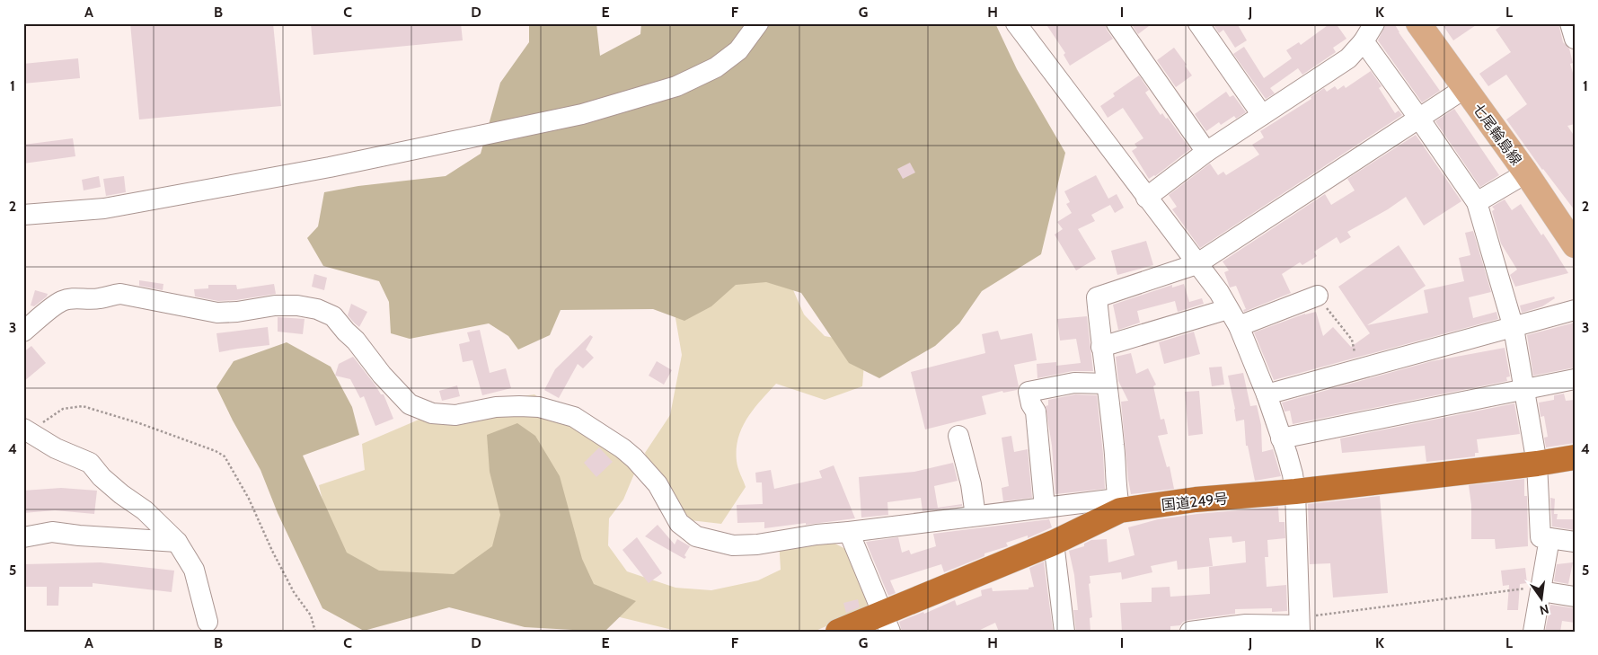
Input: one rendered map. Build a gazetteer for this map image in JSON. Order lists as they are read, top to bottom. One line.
{"streets":{"highway":["国道249号"],"main road":["七尾輪島線"]},"north":"bottom","grid":{"columns":["A","B","C","D","E","F","G","H","I","J","K","L"],"rows":["1","2","3","4","5"]}}
